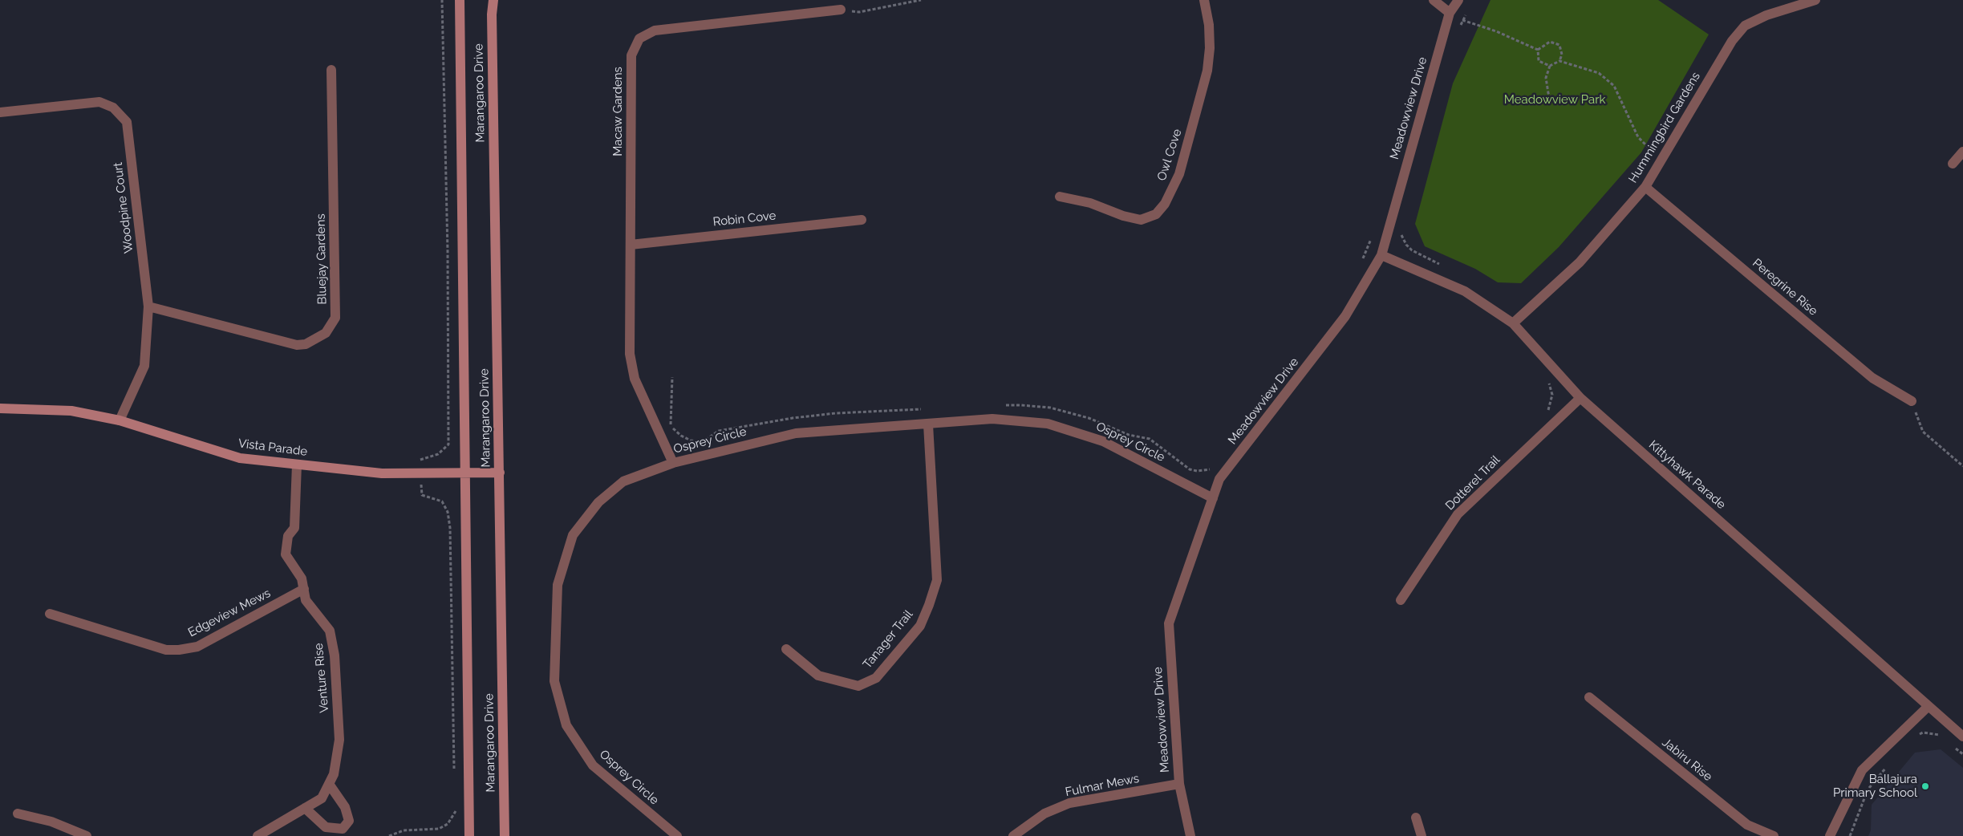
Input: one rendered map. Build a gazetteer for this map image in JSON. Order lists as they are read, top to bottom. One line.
{"streets":{"main road":["Marangaroo Drive","Vista Parade"],"street":["Meadowview Drive","Macaw Gardens","Hummingbird Gardens","Owl Cove","Woodpine Court","Robin Cove","Bluejay Gardens","Peregrine Rise","Osprey Circle","Kittyhawk Parade","Dotterel Trail","Edgeview Mews","Tanager Trail","Venture Rise","Jabiru Rise","Fulmar Mews"]},"crossings":[["Marangaroo Drive","Vista Parade"],["Meadowview Drive","Osprey Circle"],["Meadowview Drive","Kittyhawk Parade"],["Meadowview Drive","Fulmar Mews"],["Macaw Gardens","Robin Cove"],["Macaw Gardens","Osprey Circle"],["Hummingbird Gardens","Peregrine Rise"],["Hummingbird Gardens","Kittyhawk Parade"],["Woodpine Court","Bluejay Gardens"],["Woodpine Court","Vista Parade"],["Osprey Circle","Tanager Trail"],["Vista Parade","Venture Rise"],["Kittyhawk Parade","Dotterel Trail"],["Edgeview Mews","Venture Rise"]],"parks":["Meadowview Park"],"places":["Ballajura Primary School"]}
